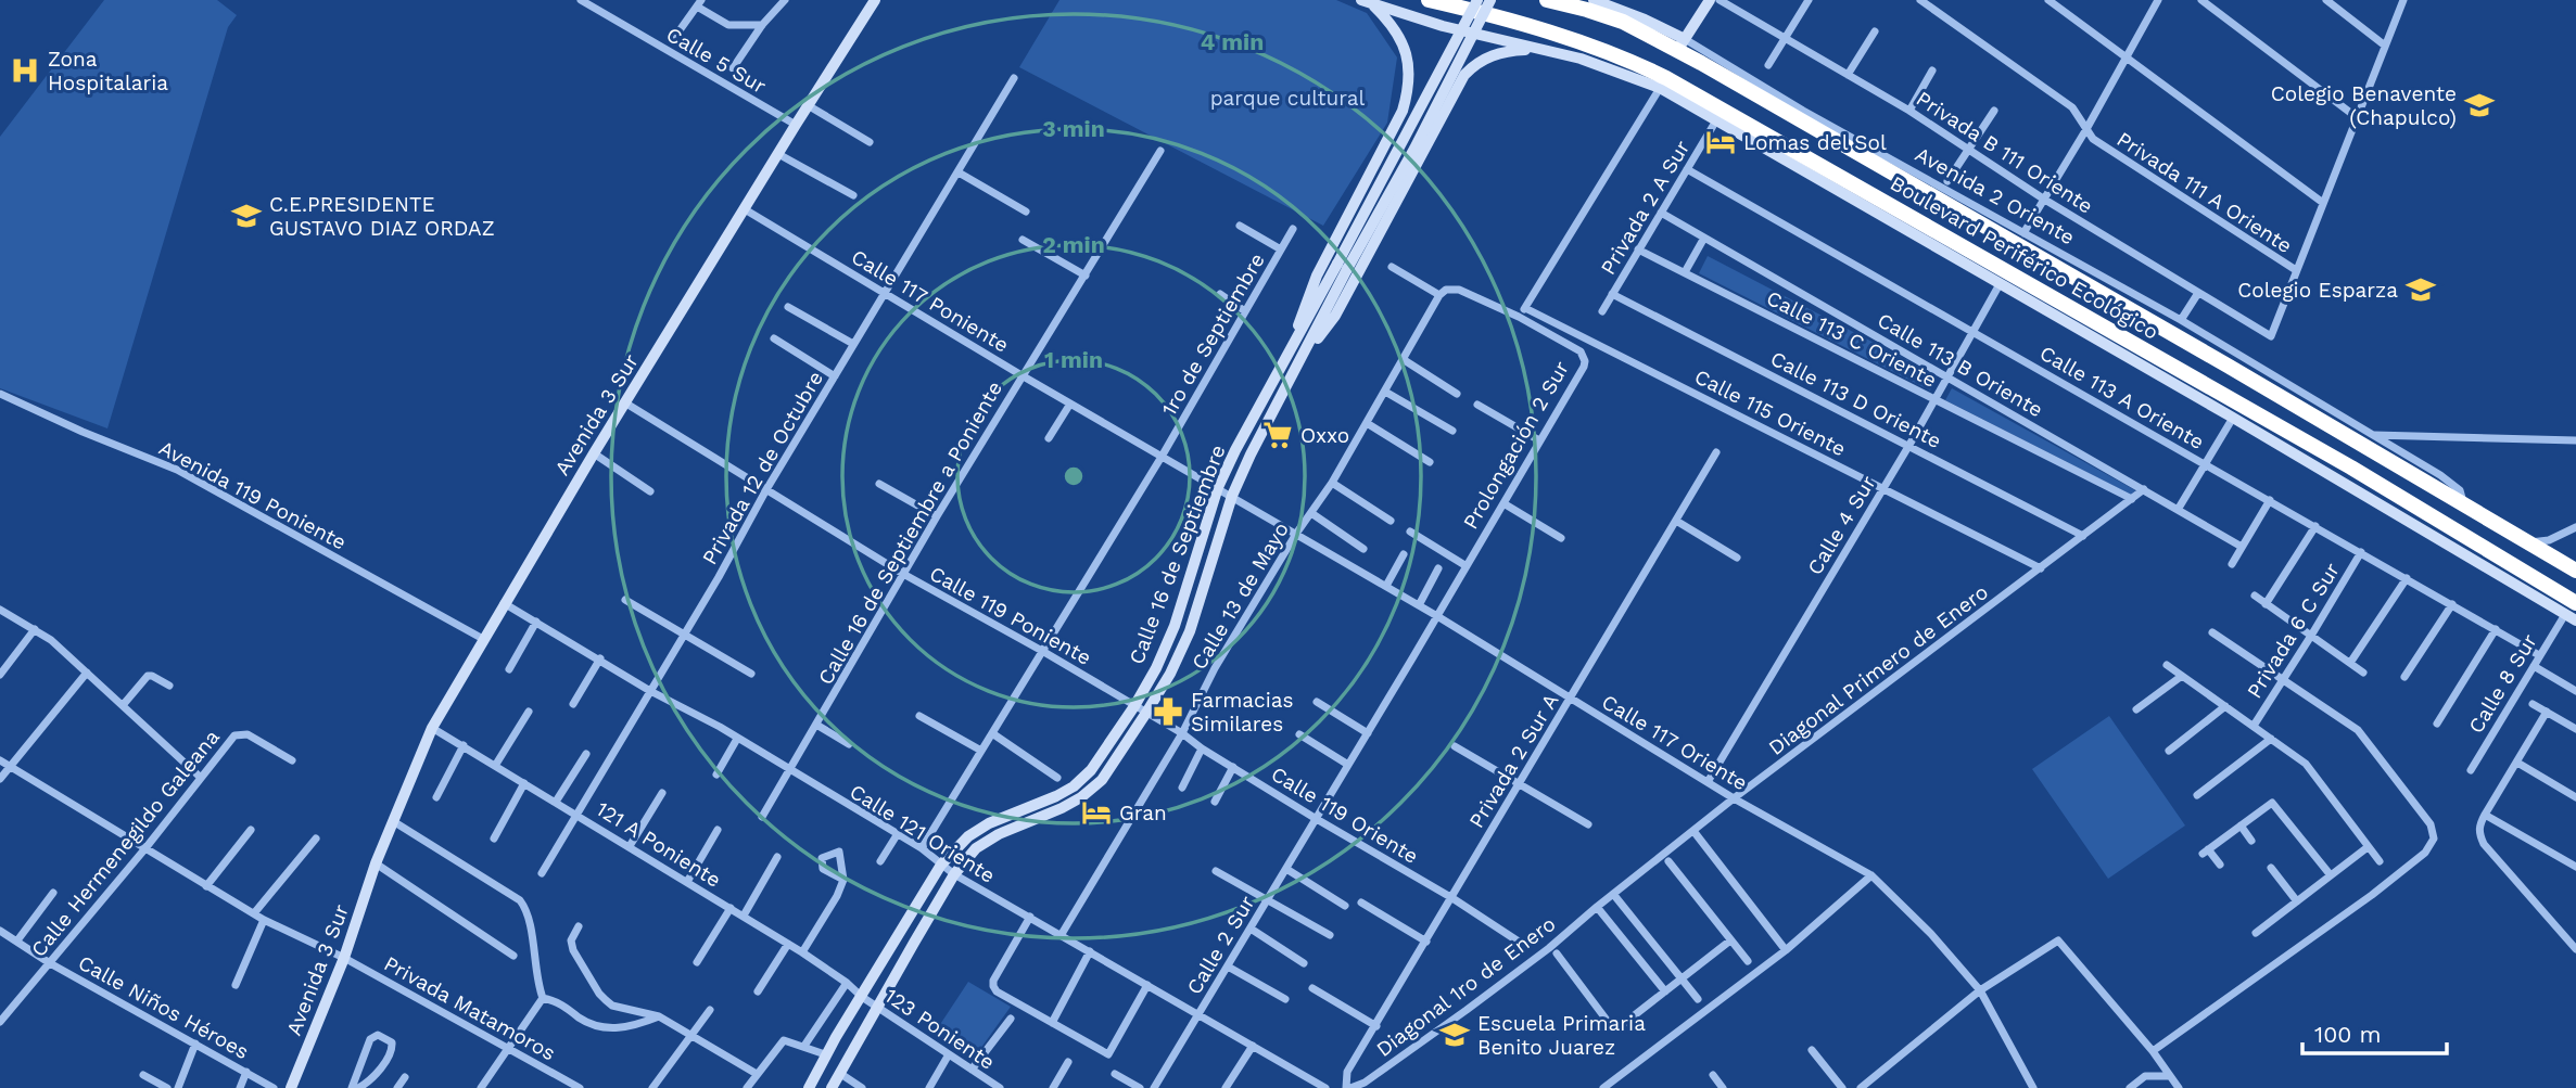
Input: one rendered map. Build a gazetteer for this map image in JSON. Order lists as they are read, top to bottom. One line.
{"streets":{"highway":["Boulevard Periférico Ecológico"],"main road":["Avenida 2 Oriente","Avenida 3 Sur","Calle 16 de Septiembre"],"street":["Calle 5 Sur","Privada B 111 Oriente","Privada 111 A Oriente","Privada 2 A Sur","Calle 117 Poniente","1ro de Septiembre","Calle 113 C Oriente","Calle 113 B Oriente","Calle 113 A Oriente","Calle 113 D Oriente","Calle 115 Oriente","Prolongación 2 Sur","Privada 12 de Octubre","Avenida 119 Poniente","Calle 4 Sur","Calle 16 de Septiembre a Poniente","Calle 13 de Mayo","Calle 119 Poniente","Privada 6 C Sur","Diagonal Primero de Enero","Calle 8 Sur","Calle 117 Oriente","Privada 2 Sur A","Calle 119 Oriente","Calle 121 Oriente","Calle Hermenegildo Galeana","121 A Poniente","Calle 2 Sur","Diagonal 1ro de Enero","Calle Niños Héroes","Privada Matamoros","123 Poniente"]},"crossings":[["Calle 5 Sur","Avenida 3 Sur"],["Privada B 111 Oriente","Privada 111 A Oriente"],["Avenida 2 Oriente","Boulevard Periférico Ecológico"],["Privada 2 A Sur","Calle 113 C Oriente"],["Privada 2 A Sur","Calle 113 B Oriente"],["Privada 2 A Sur","Calle 113 A Oriente"],["Privada 2 A Sur","Calle 113 D Oriente"],["Calle 117 Poniente","1ro de Septiembre"],["Calle 117 Poniente","Avenida 3 Sur"],["Calle 117 Poniente","Privada 12 de Octubre"],["Calle 117 Poniente","Calle 16 de Septiembre a Poniente"],["Calle 117 Poniente","Calle 16 de Septiembre"],["Calle 117 Poniente","Calle 117 Oriente"],["1ro de Septiembre","Calle 119 Poniente"],["1ro de Septiembre","Calle 121 Oriente"],["Calle 113 C Oriente","Calle 4 Sur"],["Calle 113 C Oriente","Diagonal Primero de Enero"],["Calle 113 B Oriente","Calle 4 Sur"],["Calle 113 B Oriente","Diagonal Primero de Enero"],["Calle 113 A Oriente","Calle 4 Sur"],["Calle 113 A Oriente","Privada 6 C Sur"],["Calle 113 A Oriente","Calle 8 Sur"],["Calle 113 D Oriente","Calle 4 Sur"],["Calle 113 D Oriente","Diagonal Primero de Enero"],["Calle 115 Oriente","Calle 4 Sur"],["Calle 115 Oriente","Diagonal Primero de Enero"],["Avenida 3 Sur","Avenida 119 Poniente"],["Avenida 3 Sur","Calle 119 Poniente"],["Avenida 3 Sur","Calle 121 Oriente"],["Avenida 3 Sur","121 A Poniente"],["Avenida 3 Sur","Privada Matamoros"],["Prolongación 2 Sur","Calle 117 Oriente"],["Prolongación 2 Sur","Calle 119 Oriente"],["Prolongación 2 Sur","Calle 2 Sur"],["Privada 12 de Octubre","Calle 119 Poniente"],["Privada 12 de Octubre","Calle 121 Oriente"],["Privada 12 de Octubre","121 A Poniente"],["Calle 4 Sur","Calle 117 Oriente"],["Calle 16 de Septiembre a Poniente","Calle 119 Poniente"],["Calle 16 de Septiembre a Poniente","Calle 121 Oriente"],["Calle 16 de Septiembre","Calle 119 Poniente"],["Calle 16 de Septiembre","Calle 117 Oriente"],["Calle 16 de Septiembre","Calle 119 Oriente"],["Calle 16 de Septiembre","Calle 121 Oriente"],["Calle 16 de Septiembre","121 A Poniente"],["Calle 16 de Septiembre","123 Poniente"],["Calle 13 de Mayo","Calle 117 Oriente"],["Calle 13 de Mayo","Calle 119 Oriente"],["Calle 13 de Mayo","Calle 121 Oriente"],["Calle 119 Poniente","Calle 119 Oriente"],["Diagonal Primero de Enero","Calle 117 Oriente"],["Diagonal Primero de Enero","Diagonal 1ro de Enero"],["Calle 117 Oriente","Privada 2 Sur A"],["Privada 2 Sur A","Calle 119 Oriente"],["Privada 2 Sur A","Diagonal 1ro de Enero"],["Calle 119 Oriente","Calle 2 Sur"],["Calle 121 Oriente","Calle 2 Sur"],["Calle Hermenegildo Galeana","Calle Niños Héroes"],["Calle Hermenegildo Galeana","Privada Matamoros"],["121 A Poniente","123 Poniente"]],"parks":["parque cultural"],"places":{"hospital":["Zona Hospitalaria"],"school or university":["Colegio Benavente (Chapulco)","C.E.PRESIDENTE GUSTAVO DIAZ ORDAZ","Colegio Esparza","Escuela Primaria Benito Juarez"],"hotel":["Lomas del Sol","Gran"],"supermarket":["Oxxo"],"pharmacy":["Farmacias Similares"]},"scale_bar":"100 m","rings":["4 min","3 min","2 min","1 min"]}
